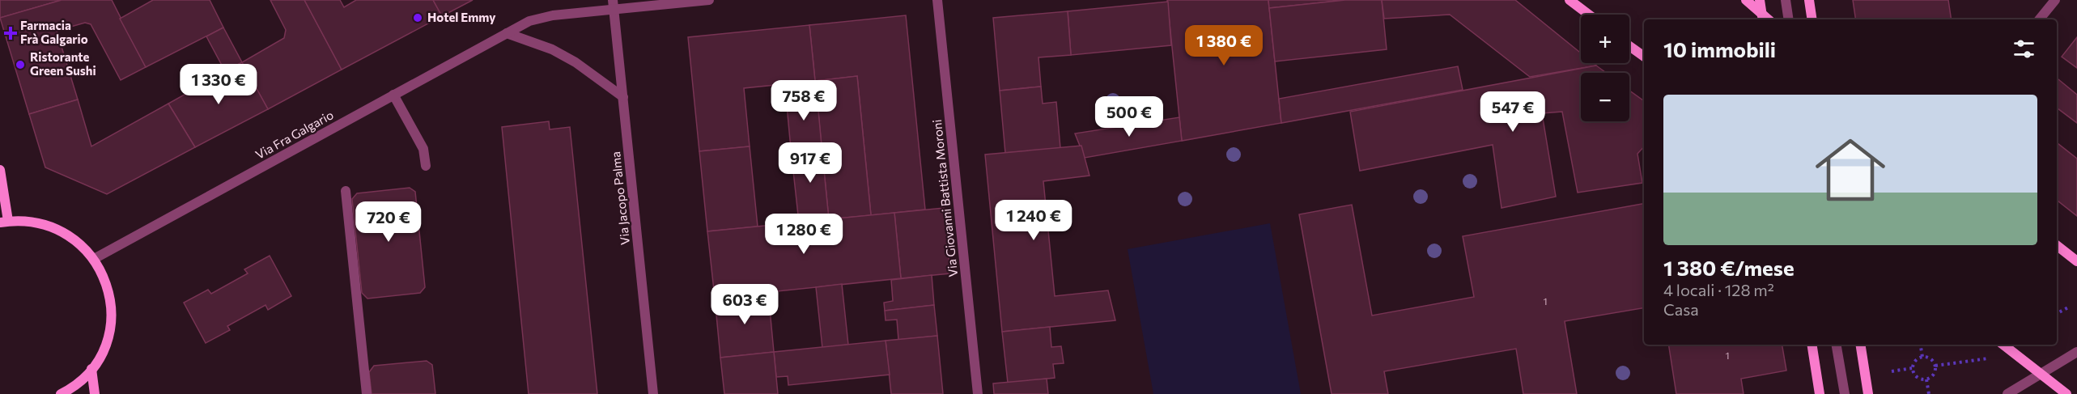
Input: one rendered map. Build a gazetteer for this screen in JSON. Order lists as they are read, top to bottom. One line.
{"streets":{"street":["Via Fra Galgario","Via Jacopo Palma","Via Giovanni Battista Moroni"]},"crossings":[["Via Fra Galgario","Via Jacopo Palma"]],"places":{"other":["Hotel Emmy","Ristorante Green Sushi"],"health":["Farmacia Frà Galgario"]},"house_numbers":["1","1"],"page":{"map_buttons":["+","−"],"heading":"10 immobili","price":["1 380 €","1 330 €","758 €","547 €","500 €","917 €","1 240 €","720 €","1 280 €","603 €"],"list":[{"name":"1 380 €/mese","note":"4 locali · 128 m² · Casa"}]}}
